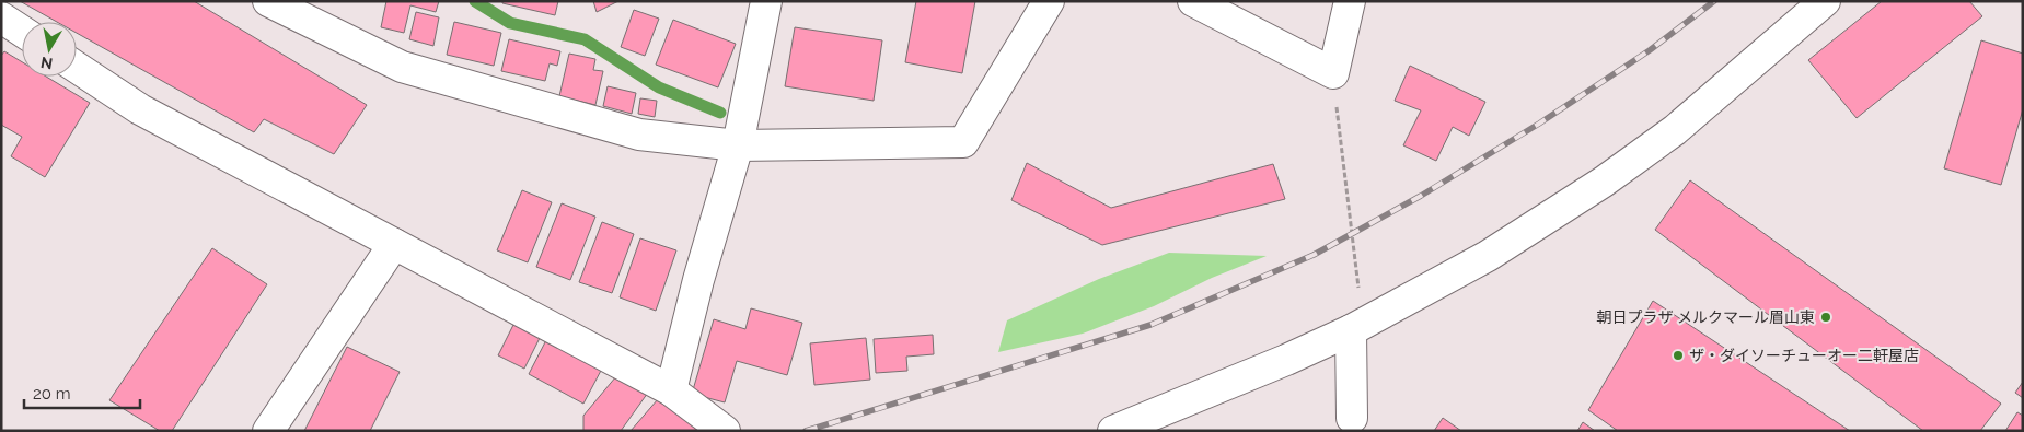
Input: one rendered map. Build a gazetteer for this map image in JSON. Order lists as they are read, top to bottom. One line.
{"places":["朝日プラザ メルクマール眉山東","ザ・ダイソーチューオー二軒屋店"],"scale_bar":"20 m","north":"bottom"}
